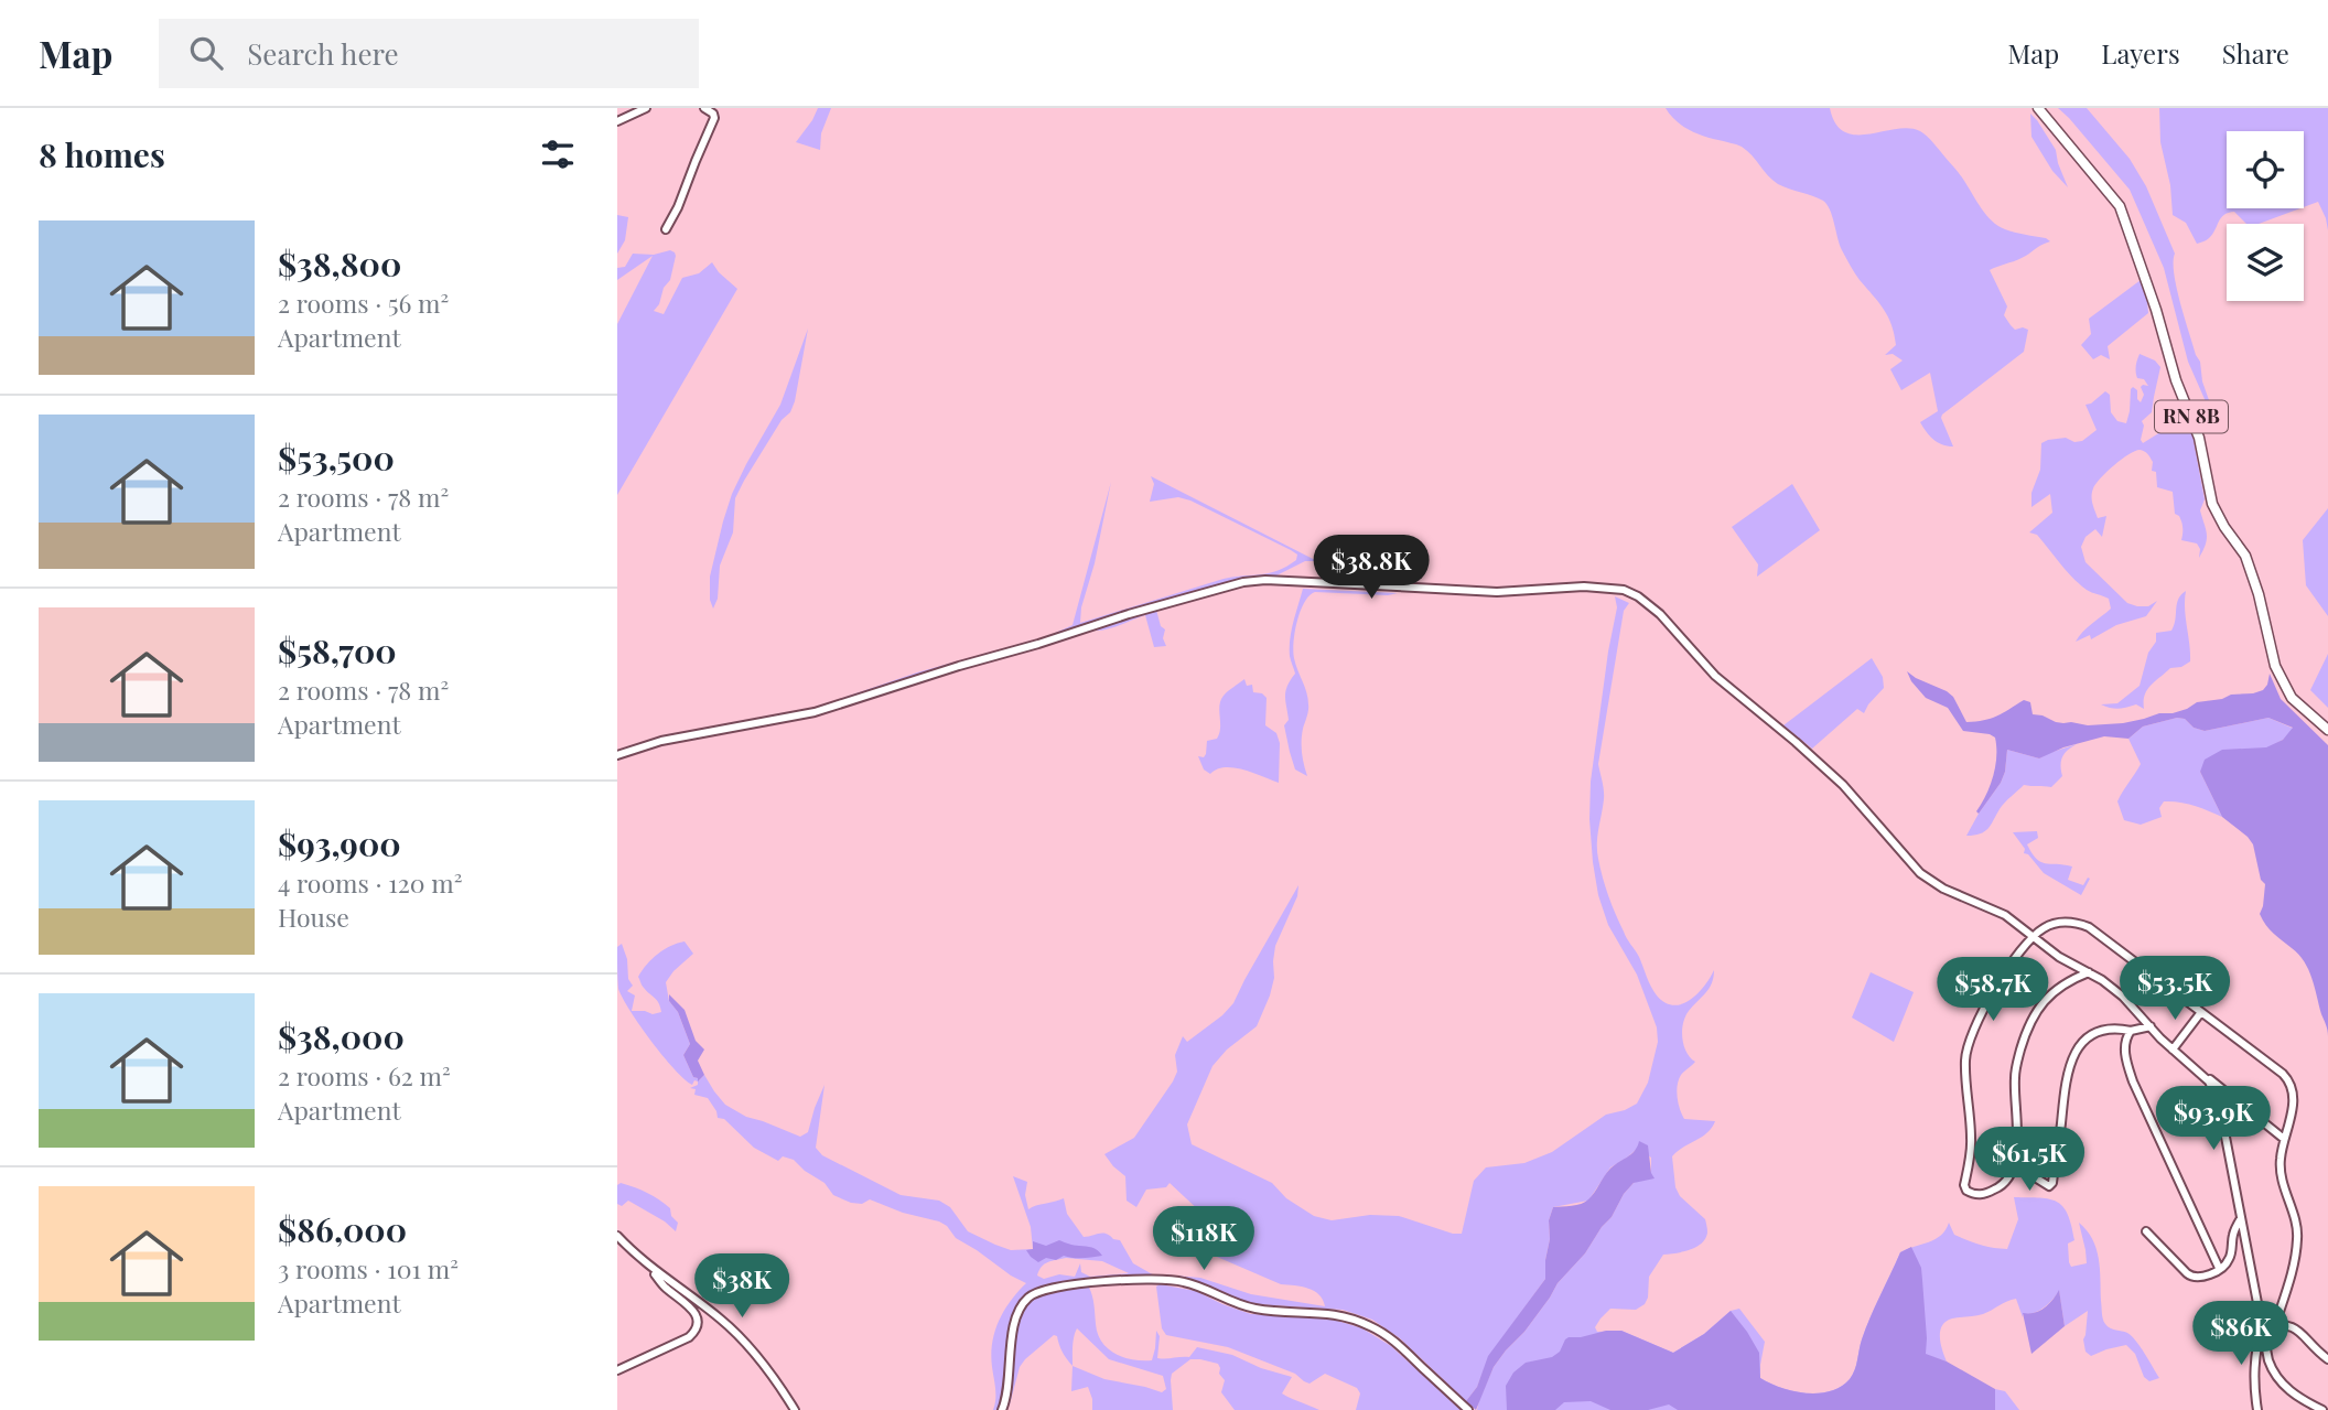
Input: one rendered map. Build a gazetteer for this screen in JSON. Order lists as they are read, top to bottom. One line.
{"streets":{"main road":["RN 8B"]},"page":{"header":"Map","search":"Search here","nav":["Map","Layers","Share"],"heading":"8 homes","list":[{"name":"$38,800","note":"2 rooms · 56 m² · Apartment"},{"name":"$53,500","note":"2 rooms · 78 m² · Apartment"},{"name":"$58,700","note":"2 rooms · 78 m² · Apartment"},{"name":"$93,900","note":"4 rooms · 120 m² · House"},{"name":"$38,000","note":"2 rooms · 62 m² · Apartment"},{"name":"$86,000","note":"3 rooms · 101 m² · Apartment"}],"price":["$38.8K","$53.5K","$58.7K","$93.9K","$61.5K","$118K","$38K","$86K"]}}
